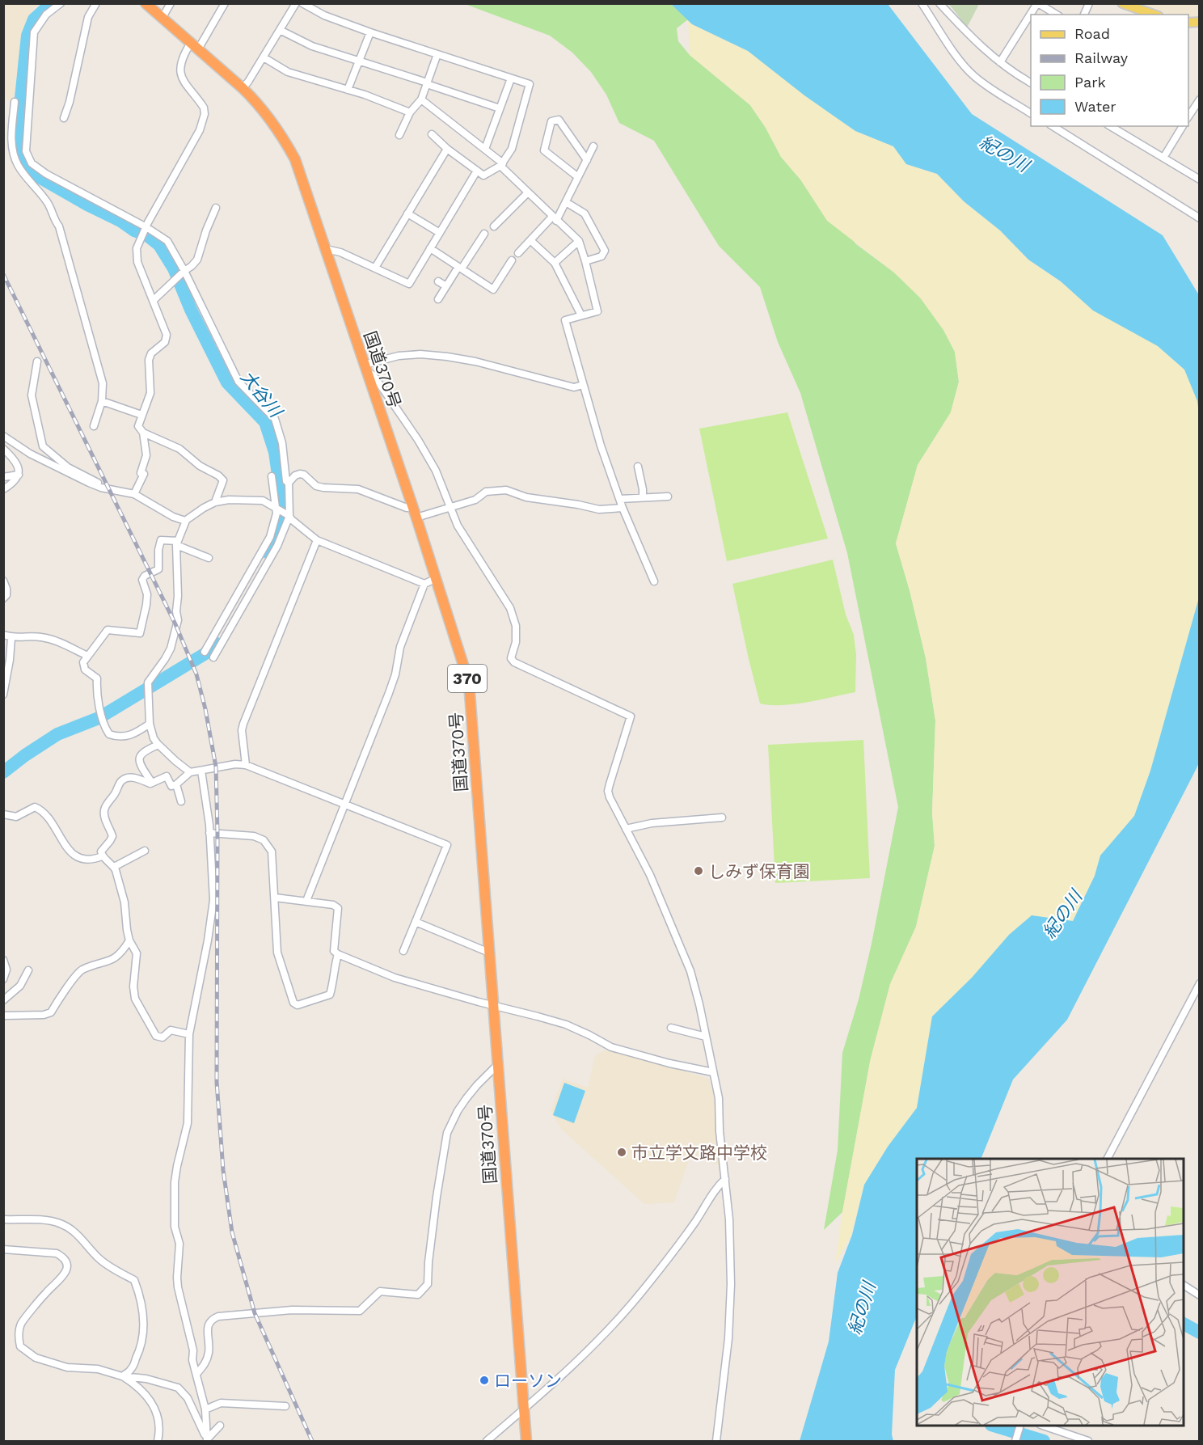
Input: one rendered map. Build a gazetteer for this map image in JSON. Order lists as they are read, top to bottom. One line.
{"streets":{"highway":["国道370号","370"]},"water":["紀の川","大谷川"],"places":["しみず保育園","市立学文路中学校","ローソン"],"legend":["Road","Railway","Park","Water"]}
